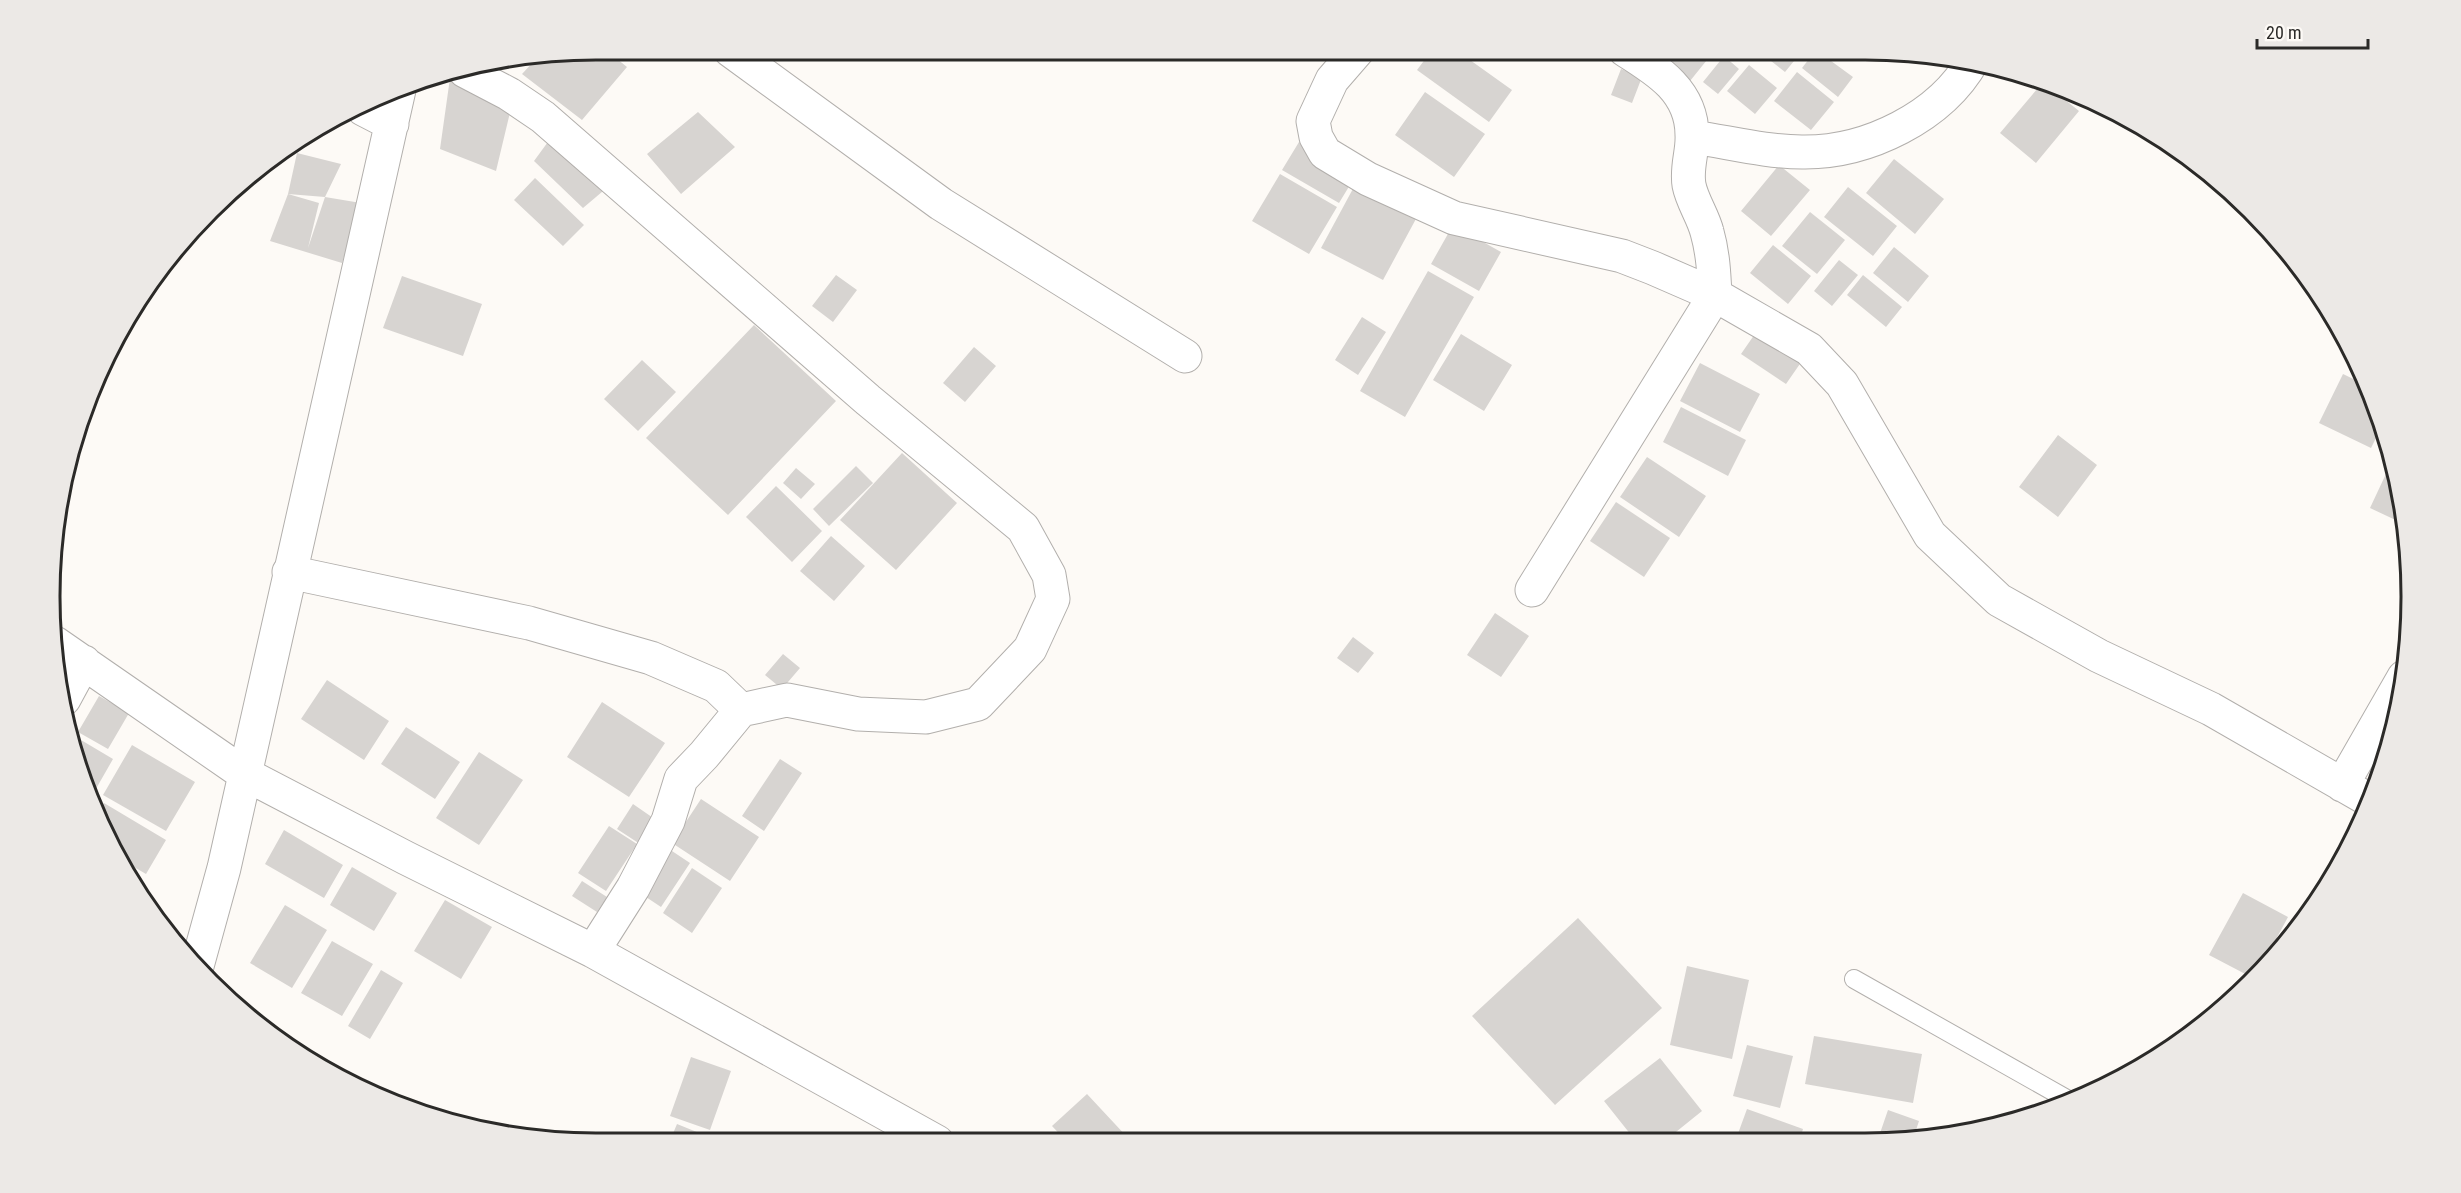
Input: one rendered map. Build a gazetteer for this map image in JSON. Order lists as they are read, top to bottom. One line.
{"scale_bar":"20 m"}
